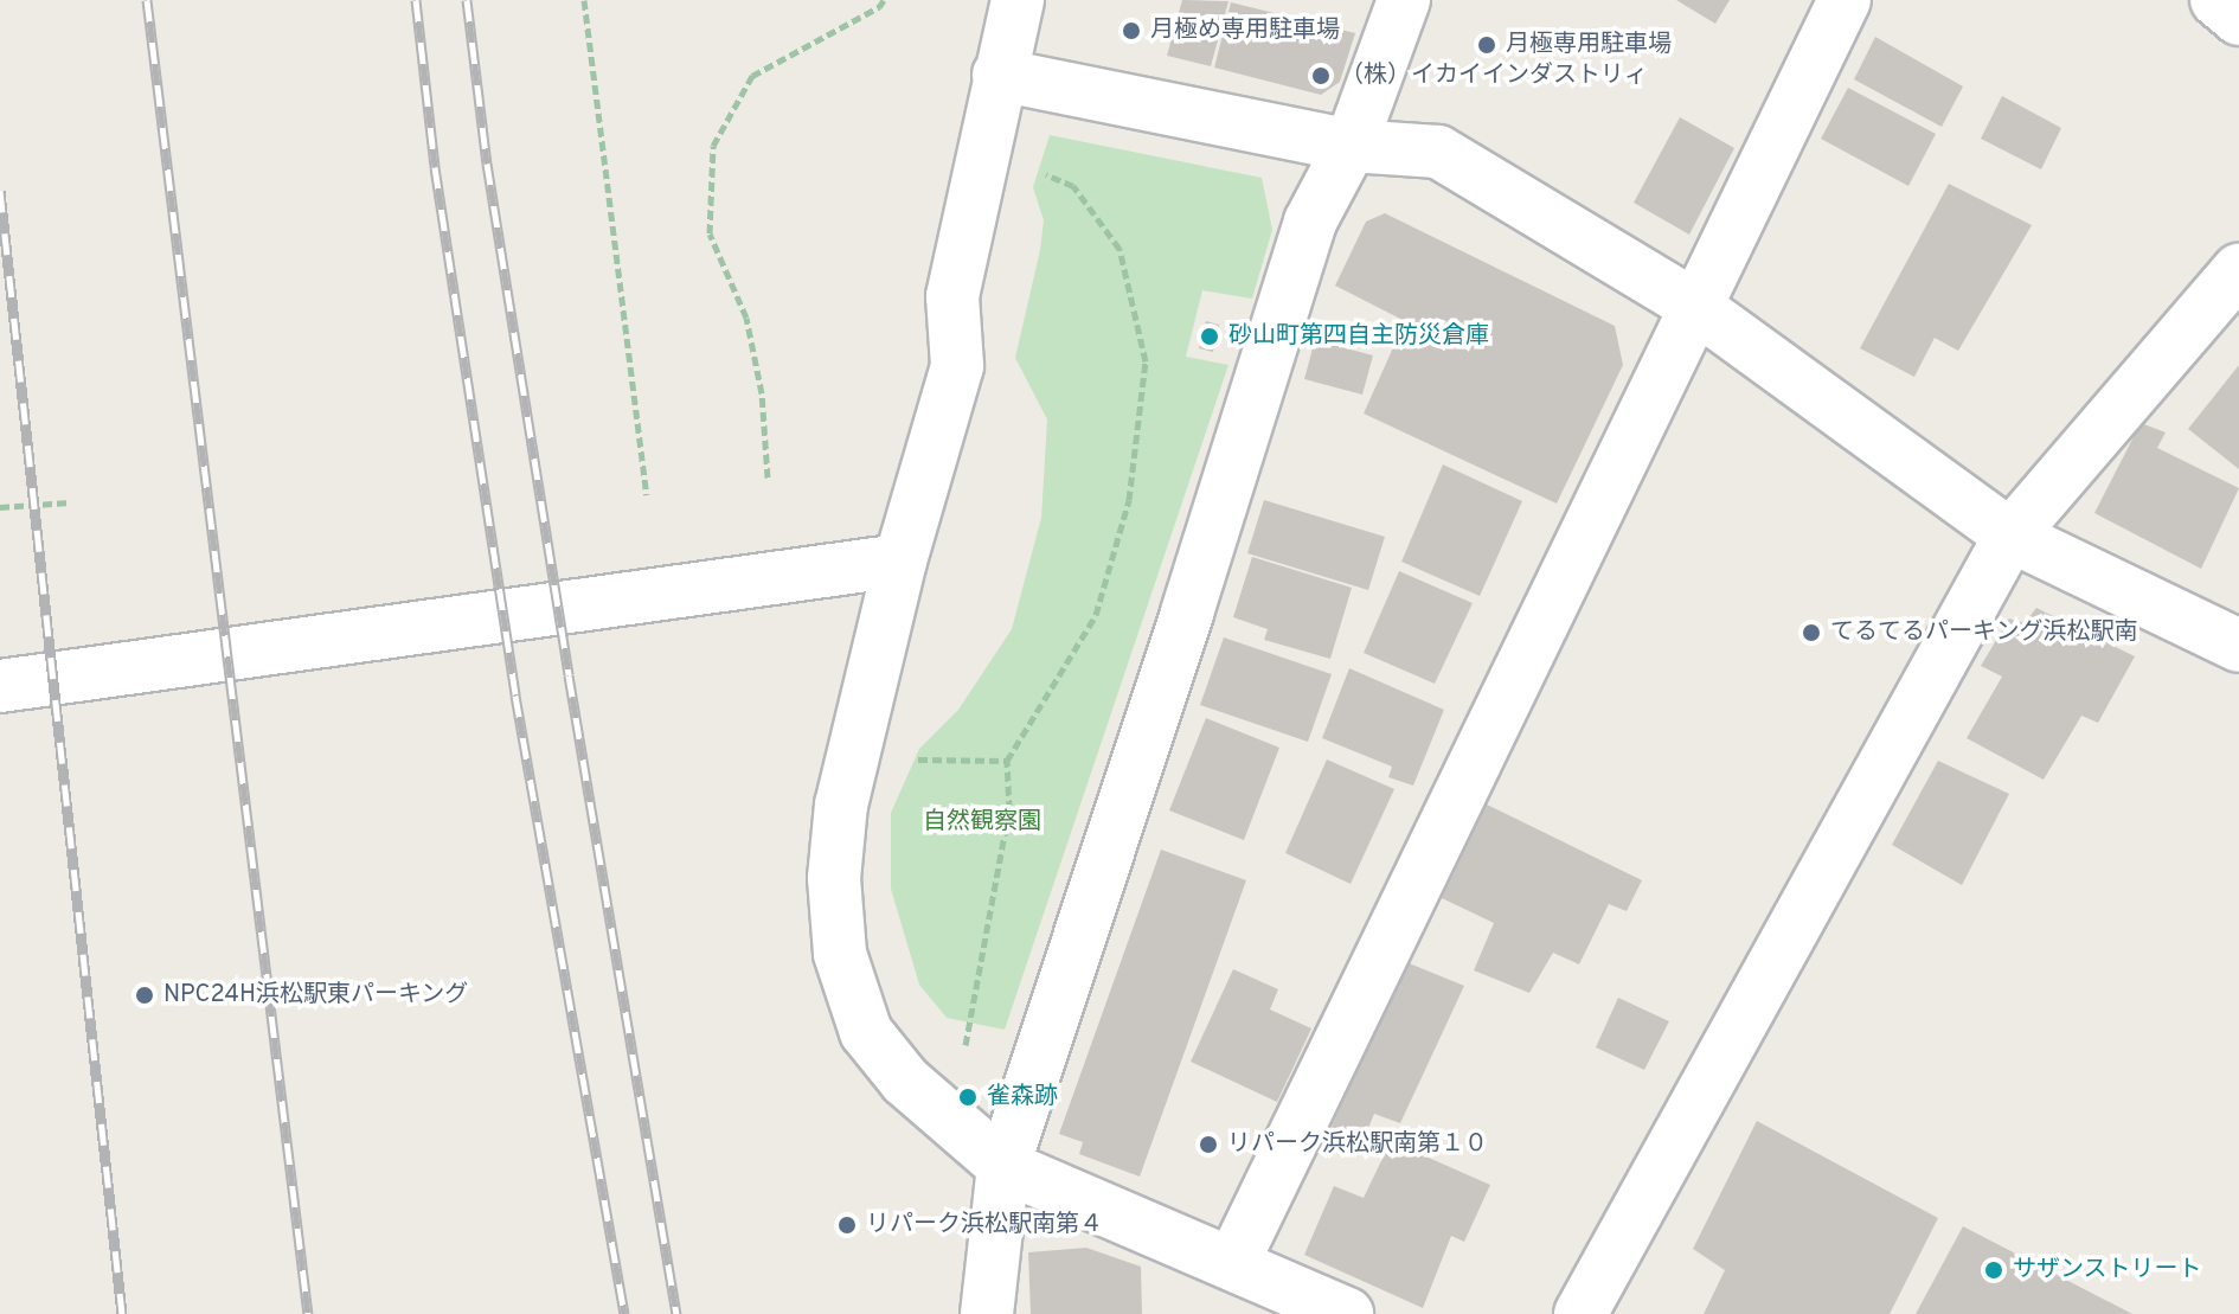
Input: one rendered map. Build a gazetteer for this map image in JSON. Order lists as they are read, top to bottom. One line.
{"parks":["自然観察園"],"places":["月極め専用駐車場","月極専用駐車場","（株）イカイインダストリィ","砂山町第四自主防災倉庫","てるてるパーキング浜松駅南","NPC24H浜松駅東パーキング","雀森跡","リパーク浜松駅南第１０","リパーク浜松駅南第４","サザンストリート"]}
